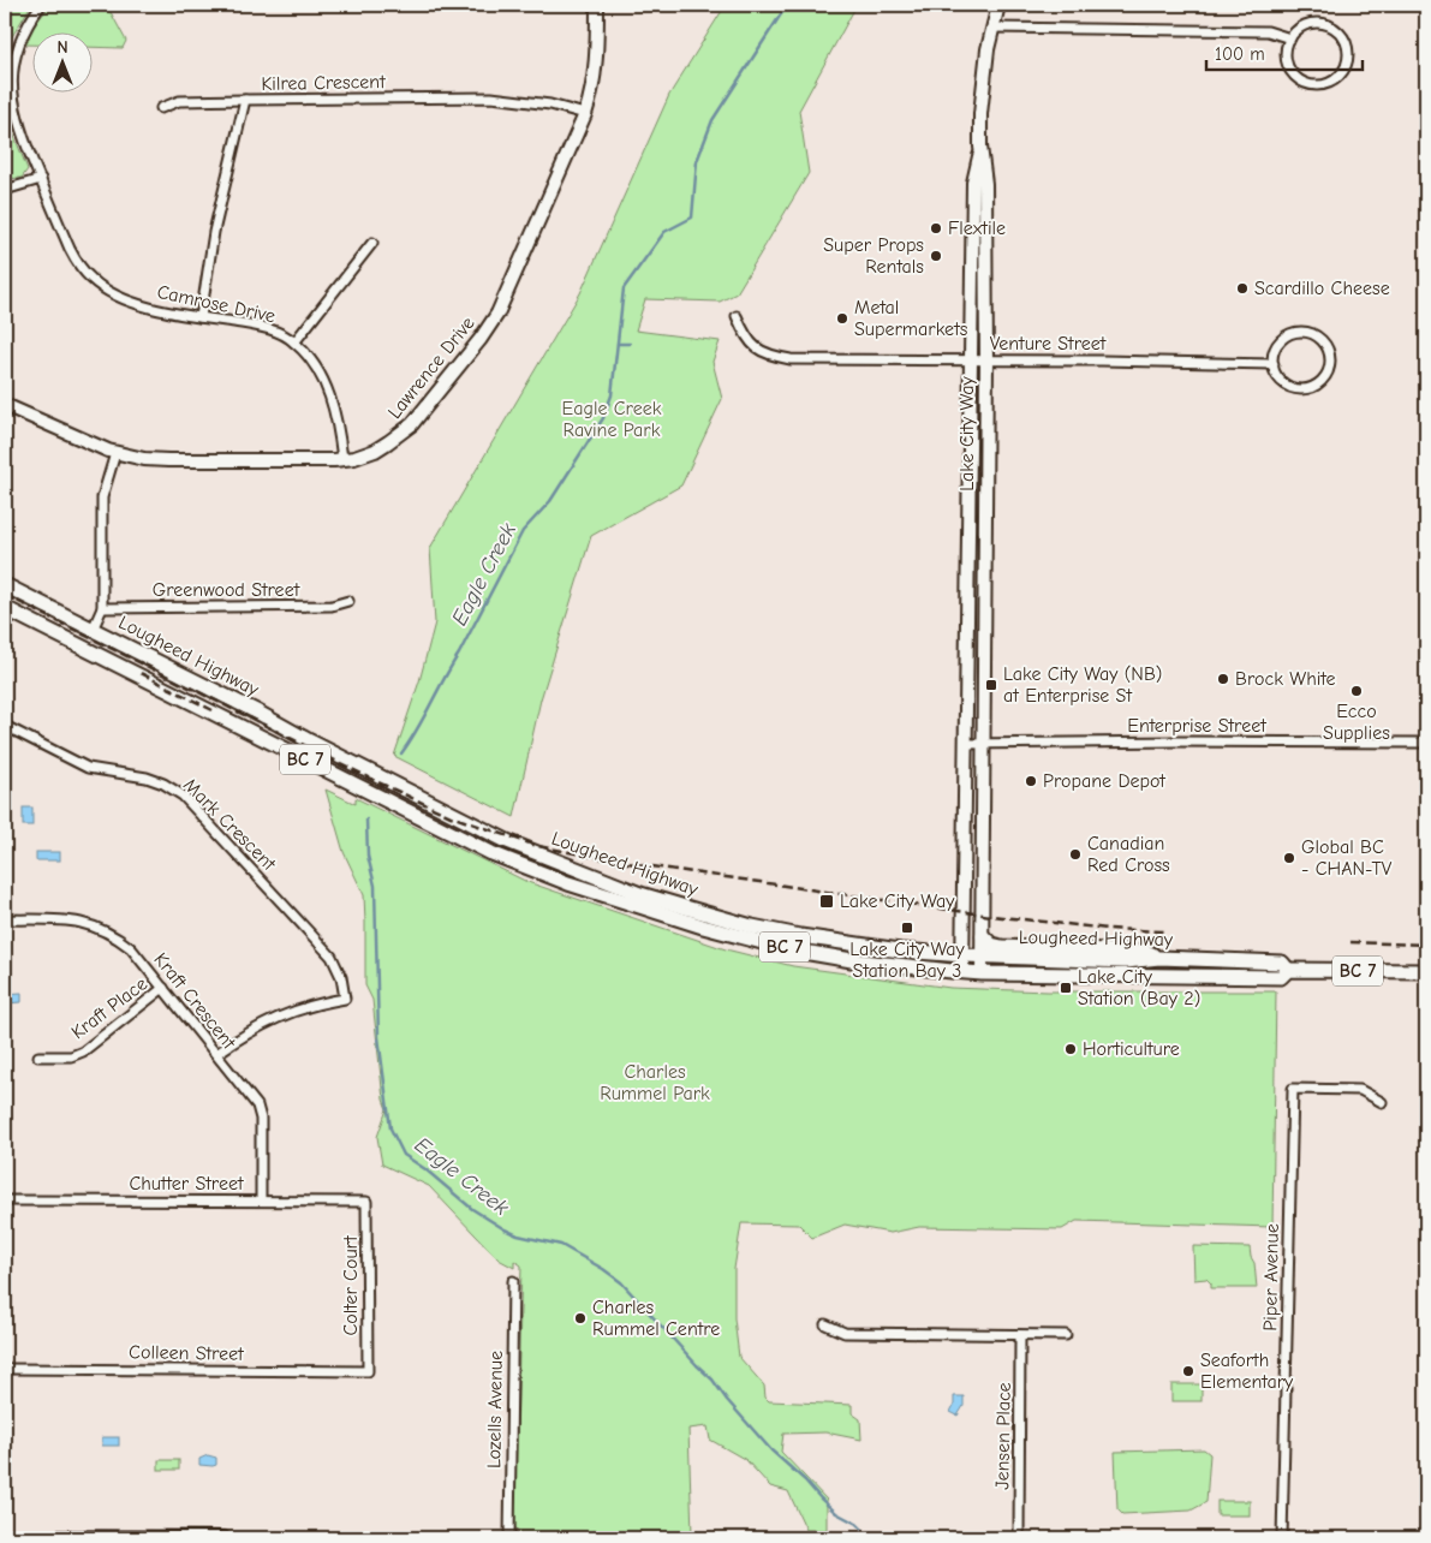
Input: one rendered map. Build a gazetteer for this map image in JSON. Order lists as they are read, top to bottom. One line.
{"streets":{"main road":["Lougheed Highway","BC 7"],"street":["Kilrea Crescent","Camrose Drive","Venture Street","Lawrence Drive","Lake City Way","Greenwood Street","Enterprise Street","Mark Crescent","Kraft Crescent","Kraft Place","Chutter Street","Piper Avenue","Colter Court","Colleen Street","Lozells Avenue","Jensen Place"]},"crossings":[["Kilrea Crescent","Camrose Drive"],["Kilrea Crescent","Lawrence Drive"],["Camrose Drive","Lawrence Drive"],["Venture Street","Lake City Way"],["Lake City Way","Lougheed Highway"],["Lake City Way","Enterprise Street"],["Mark Crescent","Kraft Crescent"],["Kraft Crescent","Kraft Place"],["Kraft Crescent","Chutter Street"],["Chutter Street","Colter Court"],["Colter Court","Colleen Street"]],"water":["Eagle Creek"],"parks":["Eagle Creek Ravine Park","Charles Rummel Park"],"places":{"other":["Flextile","Super Props Rentals","Scardillo Cheese","Metal Supermarkets","Brock White","Ecco Supplies","Propane Depot","Canadian Red Cross","Global BC - CHAN-TV","Horticulture","Charles Rummel Centre","Seaforth Elementary"],"transit":["Lake City Way (NB) at Enterprise St","Lake City Way","Lake City Way Station Bay 3","Lake City Station (Bay 2)"]},"scale_bar":"100 m","north":"top"}
